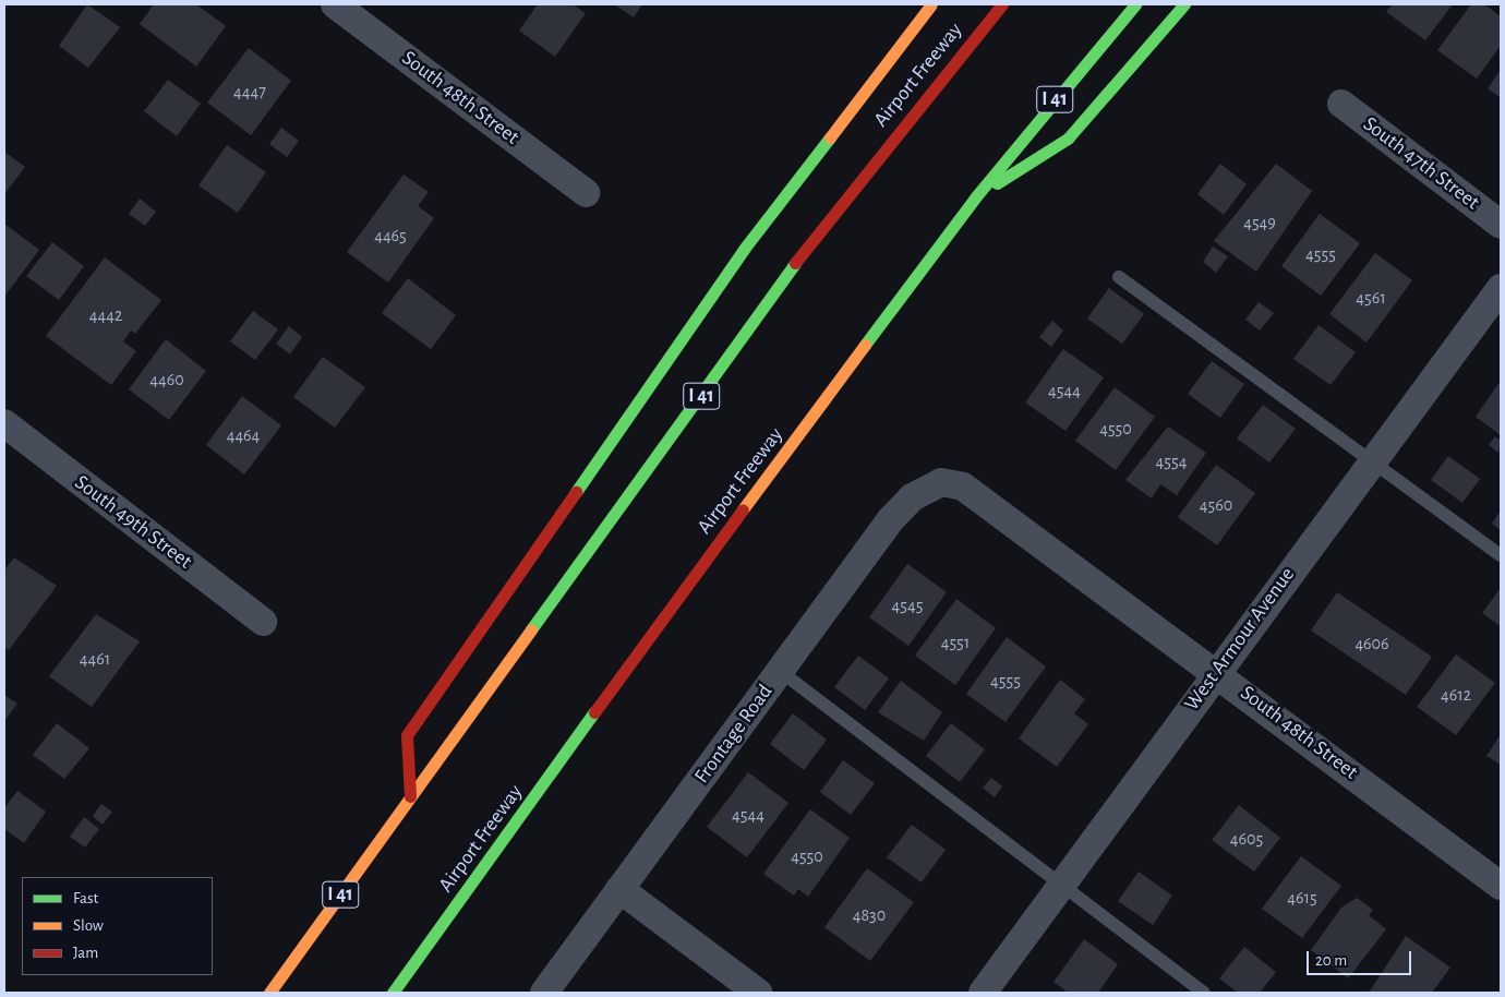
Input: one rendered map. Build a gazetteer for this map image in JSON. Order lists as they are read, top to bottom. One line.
{"streets":{"highway":["Airport Freeway","I 41"],"street":["South 48th Street","South 47th Street","South 49th Street","West Armour Avenue","Frontage Road"]},"crossings":[["South 48th Street","West Armour Avenue"],["South 48th Street","Frontage Road"]],"house_numbers":["4447","4549","4465","4555","4561","4442","4460","4544","4550","4464","4554","4560","4545","4551","4606","4461","4555","4612","4544","4605","4550","4615","4830"],"legend":["Fast","Slow","Jam"],"scale_bar":"20 m"}
